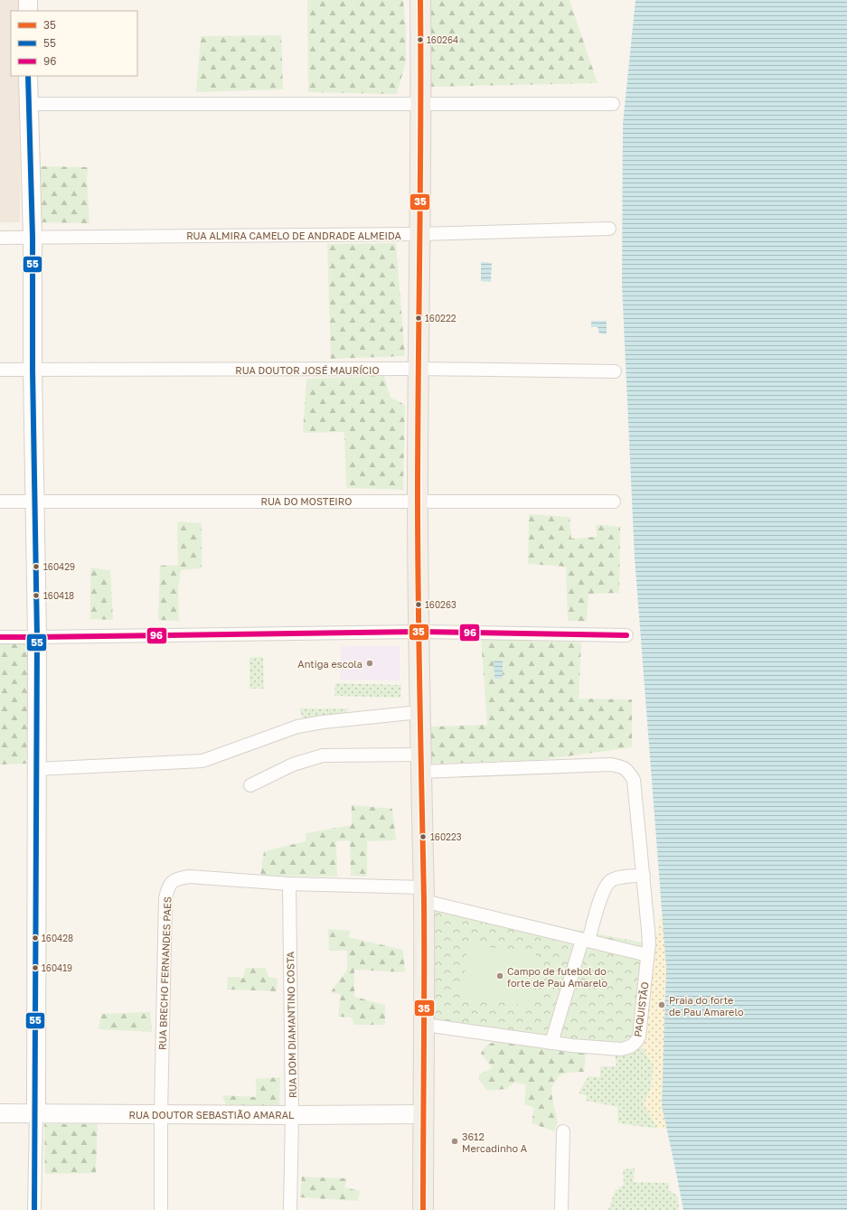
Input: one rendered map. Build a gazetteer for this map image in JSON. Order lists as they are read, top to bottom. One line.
{"streets":{"street":["RUA ALMIRA CAMELO DE ANDRADE ALMEIDA","RUA DOUTOR JOSÉ MAURÍCIO","RUA DO MOSTEIRO","RUA BRECHO FERNANDES PAES","PAQUISTÃO","RUA DOM DIAMANTINO COSTA","RUA DOUTOR SEBASTIÃO AMARAL"]},"crossings":[["RUA BRECHO FERNANDES PAES","RUA DOM DIAMANTINO COSTA"],["RUA BRECHO FERNANDES PAES","RUA DOUTOR SEBASTIÃO AMARAL"],["RUA DOM DIAMANTINO COSTA","RUA DOUTOR SEBASTIÃO AMARAL"]],"places":["160264","160222","160429","160418","160263","Antiga escola","160223","160428","160419","Campo de futebol do forte de Pau Amarelo","Praia do forte de Pau Amarelo","3612 Mercadinho A"],"lines":["transit line 35","transit line 55","transit line 96"],"legend":["35","55","96"]}
